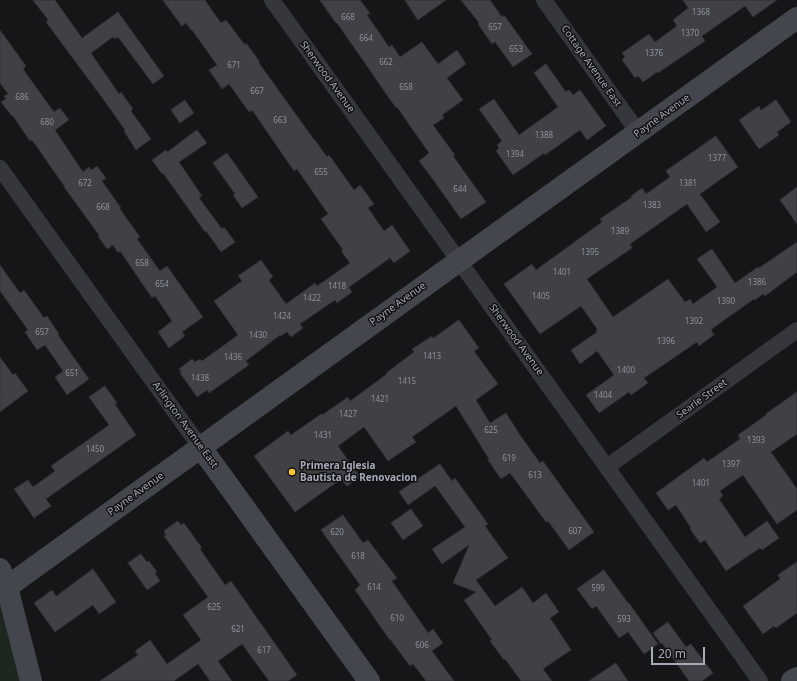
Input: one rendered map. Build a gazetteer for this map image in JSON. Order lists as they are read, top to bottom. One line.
{"streets":{"street":["Cottage Avenue East","Sherwood Avenue","Payne Avenue","Searle Street","Arlington Avenue East"]},"crossings":[["Cottage Avenue East","Payne Avenue"],["Sherwood Avenue","Payne Avenue"],["Sherwood Avenue","Searle Street"],["Payne Avenue","Arlington Avenue East"]],"places":["Primera Iglesia Bautista de Renovacion"],"house_numbers":["1368","668","657","1370","664","653","1376","662","671","658","667","686","663","680","1388","1394","1377","655","672","1381","644","1383","668","1389","1395","658","1401","1386","654","1418","1405","1422","1390","1424","1392","657","1430","1396","1413","1436","1400","651","1438","1415","1404","1421","1427","625","1431","1393","1450","619","1397","613","1401","607","620","618","614","599","625","610","593","621","606","617"],"scale_bar":"20 m"}
